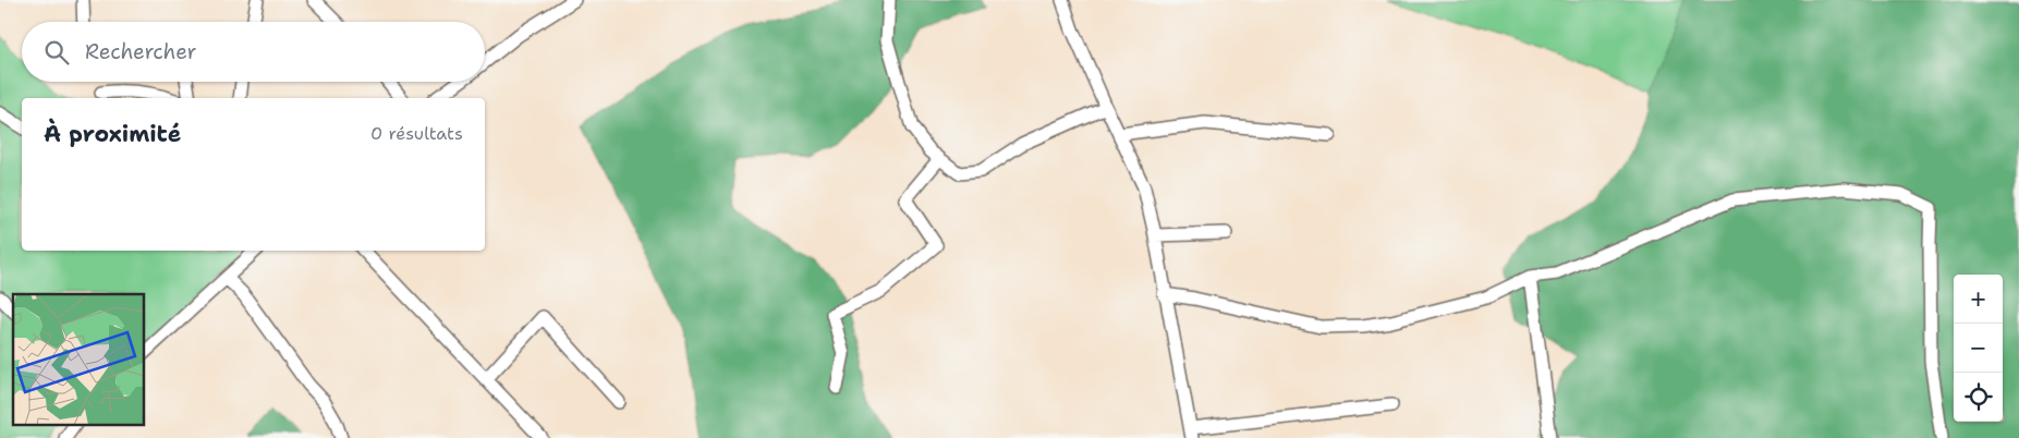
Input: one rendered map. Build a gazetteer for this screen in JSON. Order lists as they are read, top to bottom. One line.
{"page":{"search":"Rechercher","heading":["À proximité","0 résultats"],"map_buttons":["+","−"]}}
